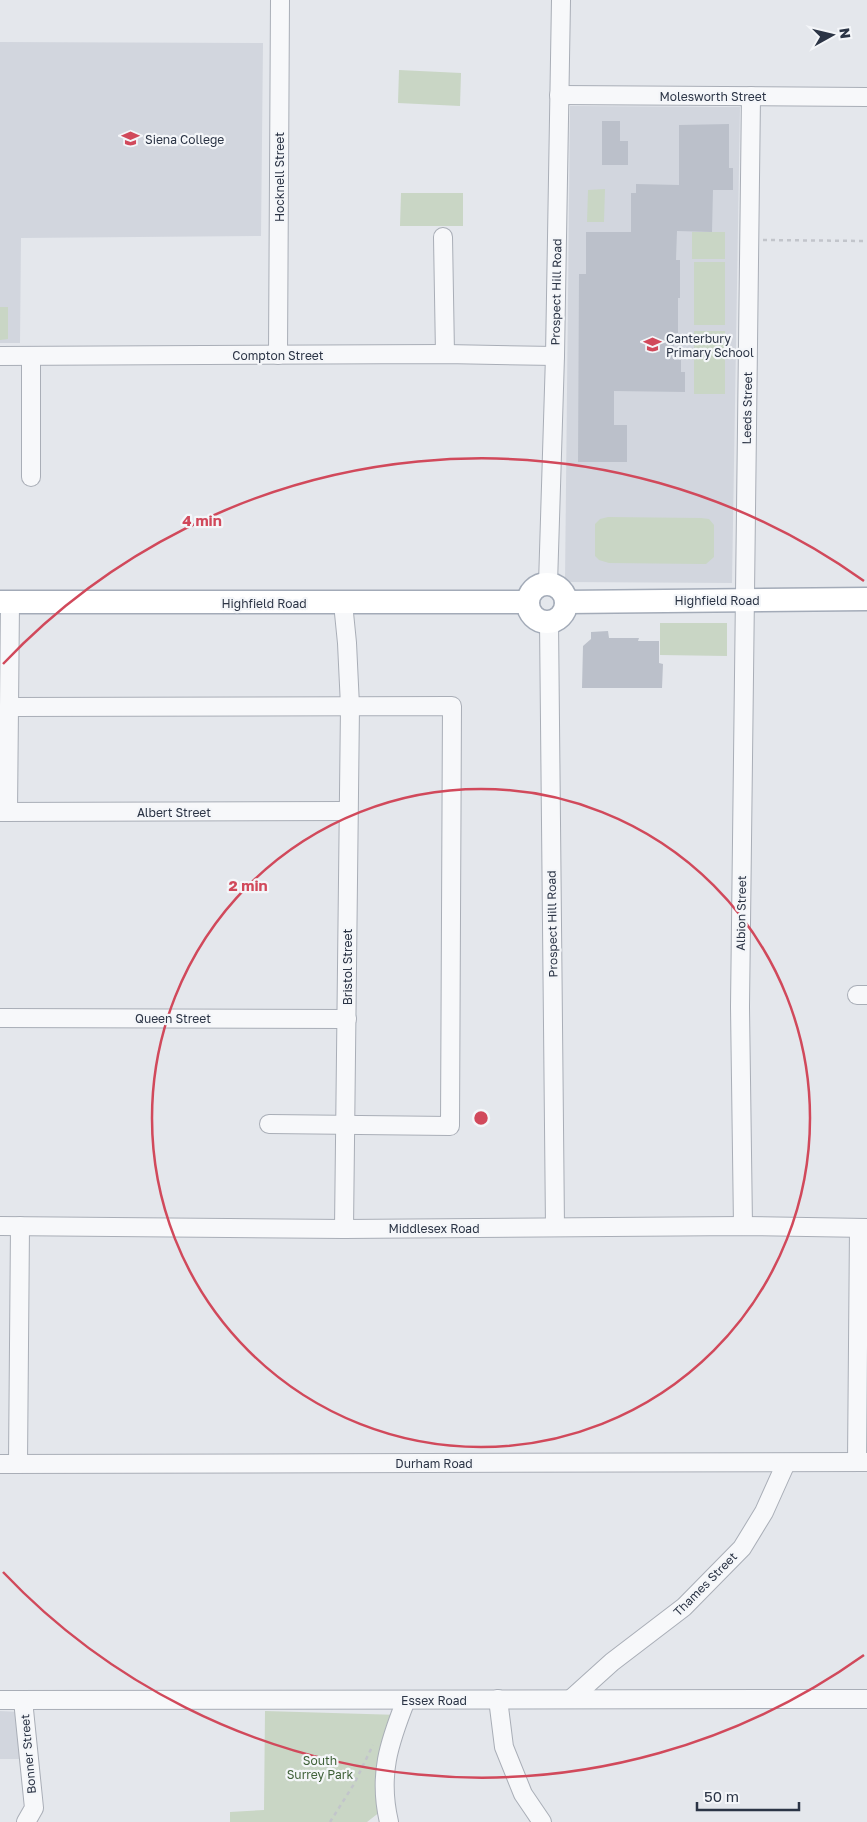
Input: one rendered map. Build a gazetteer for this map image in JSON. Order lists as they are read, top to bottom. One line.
{"streets":{"main road":["Highfield Road"],"street":["Molesworth Street","Hocknell Street","Prospect Hill Road","Compton Street","Leeds Street","Albert Street","Albion Street","Bristol Street","Queen Street","Middlesex Road","Durham Road","Thames Street","Essex Road","Bonner Street"]},"crossings":[["Molesworth Street","Prospect Hill Road"],["Molesworth Street","Leeds Street"],["Hocknell Street","Compton Street"],["Prospect Hill Road","Compton Street"],["Prospect Hill Road","Highfield Road"],["Prospect Hill Road","Middlesex Road"],["Leeds Street","Highfield Road"],["Leeds Street","Albion Street"],["Highfield Road","Albion Street"],["Highfield Road","Bristol Street"],["Albert Street","Bristol Street"],["Albion Street","Middlesex Road"],["Bristol Street","Queen Street"],["Bristol Street","Middlesex Road"],["Durham Road","Thames Street"],["Thames Street","Essex Road"],["Essex Road","Bonner Street"]],"parks":["South Surrey Park"],"places":{"school or university":["Siena College","Canterbury Primary School"]},"scale_bar":"50 m","north":"right","rings":["4 min","2 min"]}
